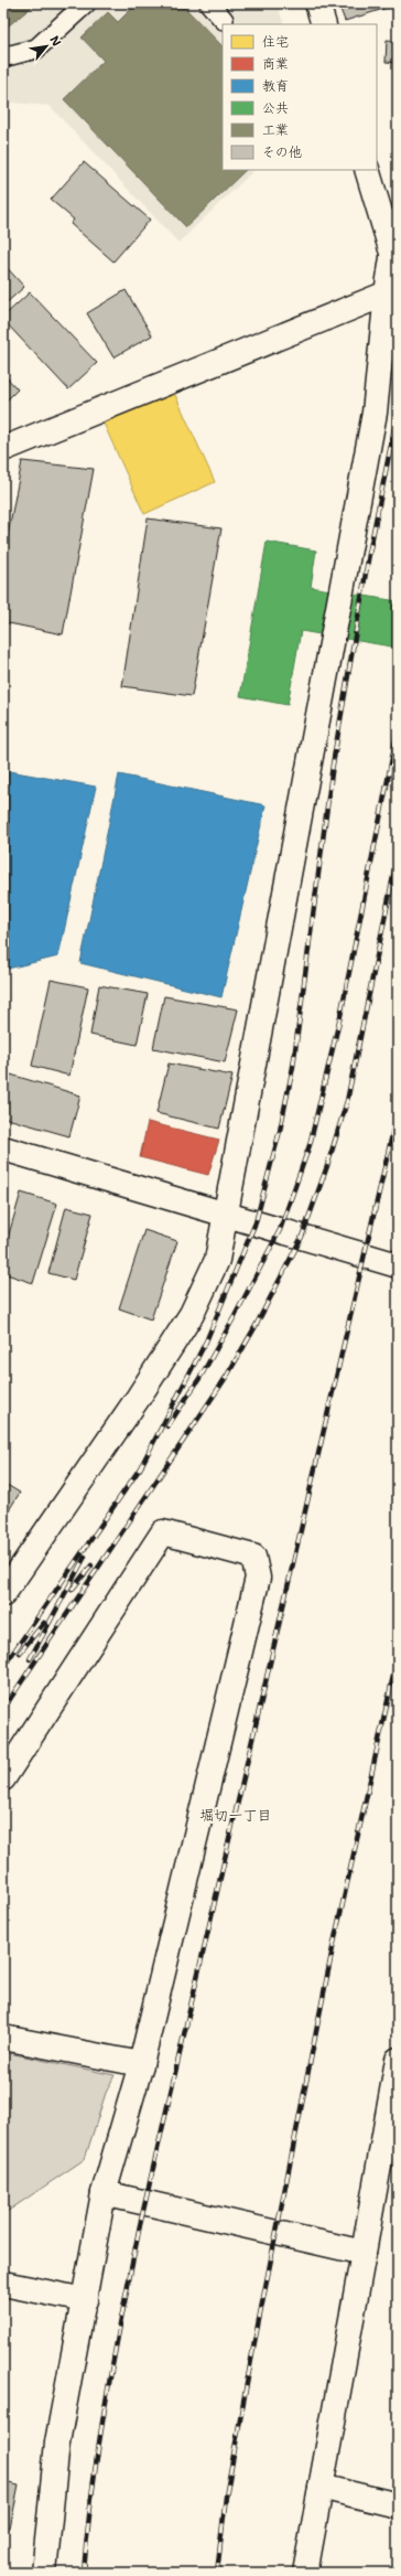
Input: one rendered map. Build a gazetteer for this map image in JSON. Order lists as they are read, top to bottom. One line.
{"districts":["堀切一丁目"],"legend":["住宅","商業","教育","公共","工業","その他"],"north":"top right"}
